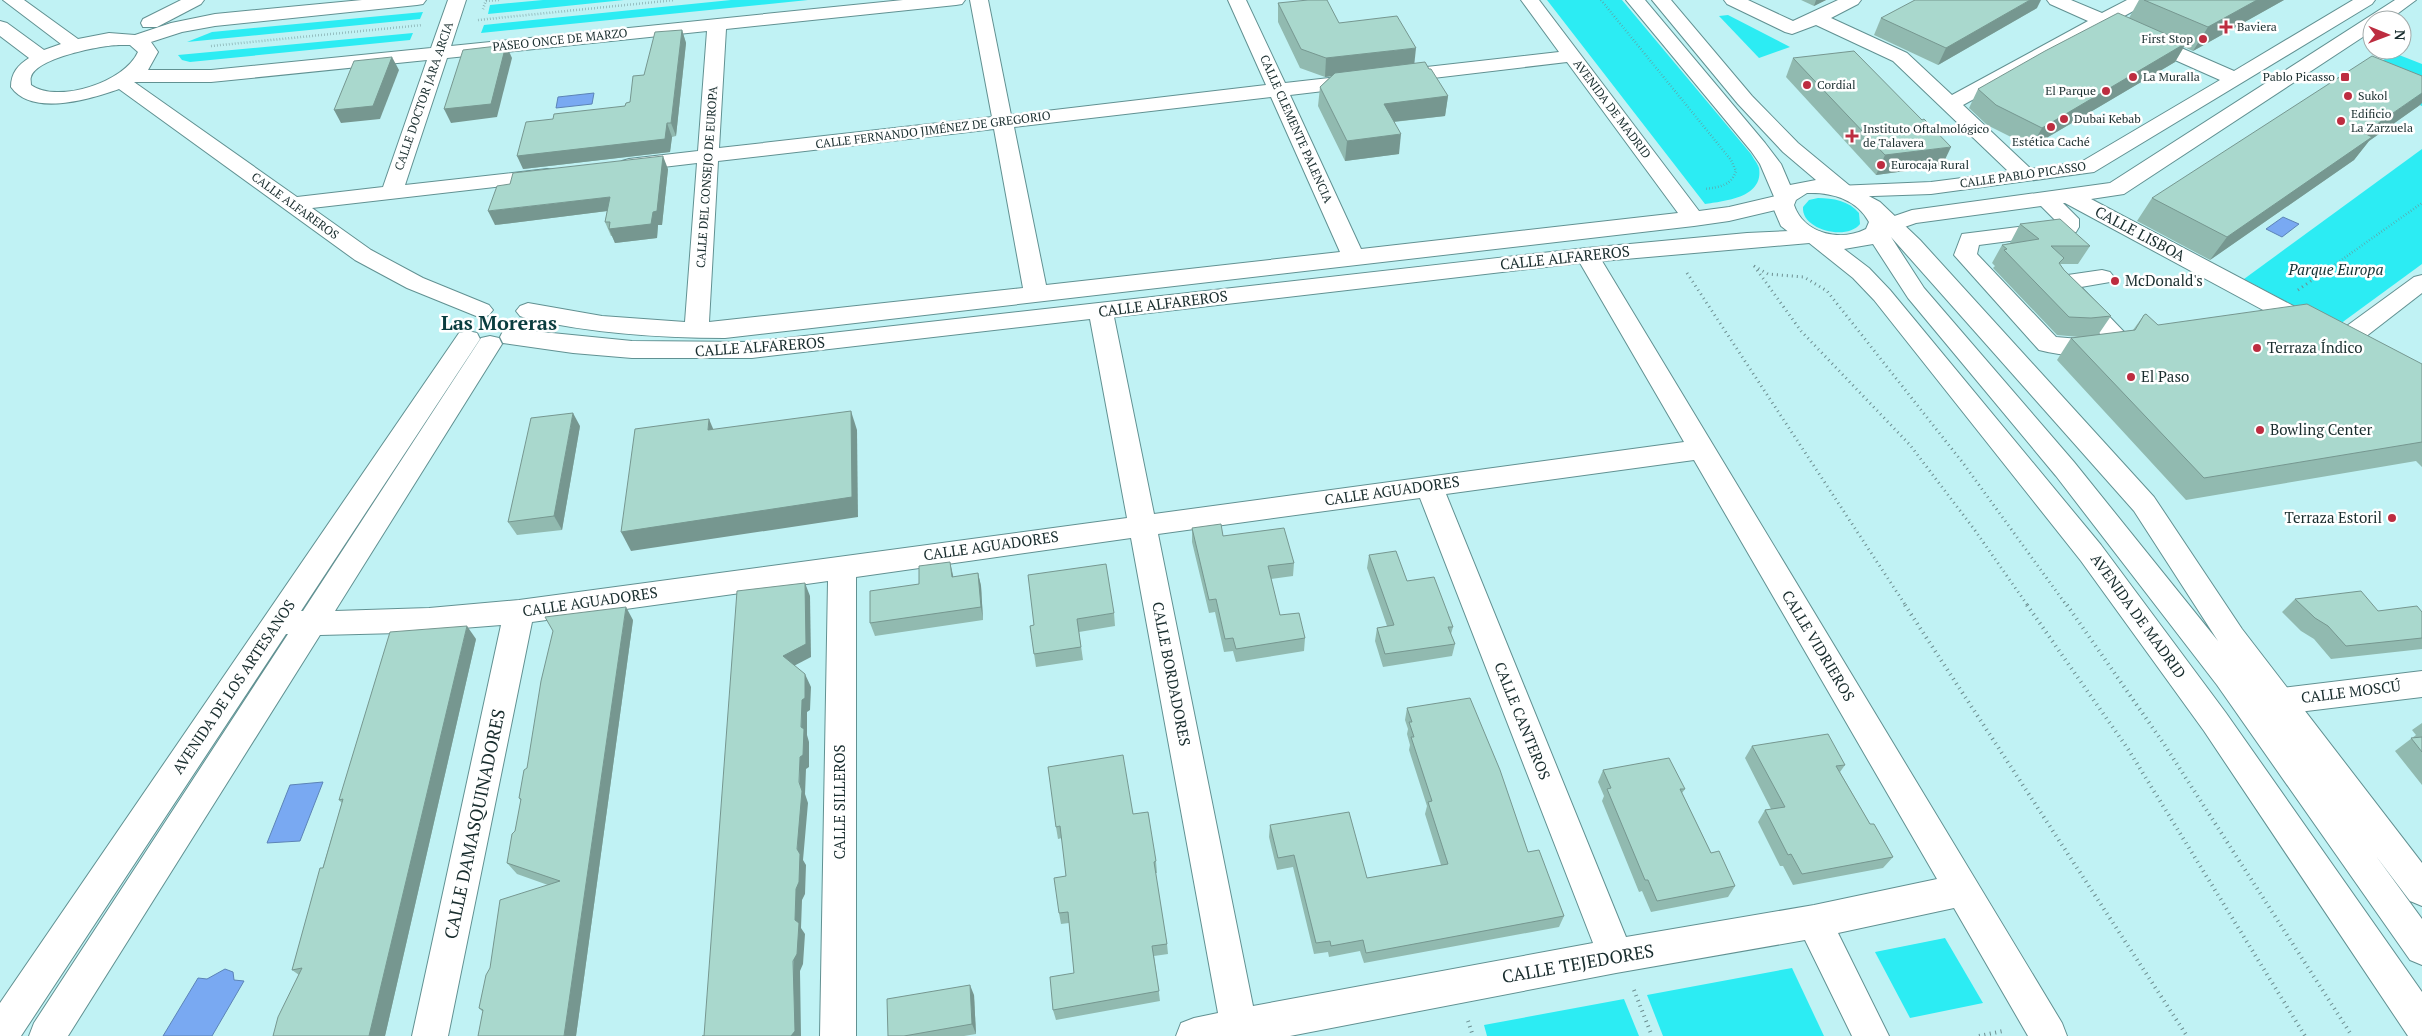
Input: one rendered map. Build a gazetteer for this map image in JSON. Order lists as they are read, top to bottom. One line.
{"streets":{"street":["PASEO ONCE DE MARZO","CALLE DOCTOR JARA ARCIA","AVENIDA DE MADRID","CALLE CLEMENTE PALENCIA","CALLE FERNANDO JIMÉNEZ DE GREGORIO","CALLE PABLO PICASSO","CALLE DEL CONSEJO DE EUROPA","CALLE ALFAREROS","CALLE LISBOA","CALLE AGUADORES","CALLE VIDRIEROS","CALLE BORDADORES","AVENIDA DE LOS ARTESANOS","CALLE MOSCÚ","CALLE CANTEROS","CALLE SILLEROS","CALLE DAMASQUINADORES","CALLE TEJEDORES"]},"crossings":[["PASEO ONCE DE MARZO","CALLE DOCTOR JARA ARCIA"],["PASEO ONCE DE MARZO","CALLE DEL CONSEJO DE EUROPA"],["PASEO ONCE DE MARZO","CALLE ALFAREROS"],["AVENIDA DE MADRID","CALLE FERNANDO JIMÉNEZ DE GREGORIO"],["AVENIDA DE MADRID","CALLE PABLO PICASSO"],["AVENIDA DE MADRID","CALLE ALFAREROS"],["AVENIDA DE MADRID","CALLE MOSCÚ"],["CALLE CLEMENTE PALENCIA","CALLE FERNANDO JIMÉNEZ DE GREGORIO"],["CALLE CLEMENTE PALENCIA","CALLE ALFAREROS"],["CALLE FERNANDO JIMÉNEZ DE GREGORIO","CALLE DEL CONSEJO DE EUROPA"],["CALLE PABLO PICASSO","CALLE LISBOA"],["CALLE DEL CONSEJO DE EUROPA","CALLE ALFAREROS"],["CALLE ALFAREROS","CALLE VIDRIEROS"],["CALLE ALFAREROS","CALLE BORDADORES"],["CALLE ALFAREROS","AVENIDA DE LOS ARTESANOS"],["CALLE AGUADORES","CALLE VIDRIEROS"],["CALLE AGUADORES","CALLE BORDADORES"],["CALLE AGUADORES","AVENIDA DE LOS ARTESANOS"],["CALLE AGUADORES","CALLE CANTEROS"],["CALLE AGUADORES","CALLE SILLEROS"],["CALLE AGUADORES","CALLE DAMASQUINADORES"],["CALLE VIDRIEROS","CALLE TEJEDORES"],["CALLE BORDADORES","CALLE TEJEDORES"],["CALLE CANTEROS","CALLE TEJEDORES"]],"districts":["Las Moreras"],"parks":["Parque Europa"],"places":{"health":["Baviera","Instituto Oftalmológico de Talavera"],"other":["First Stop","La Muralla","Cordial","El Parque","Sukol","Dubai Kebab","Edificio La Zarzuela","Estética Caché","Eurocaja Rural","McDonald's","Terraza Índico","El Paso","Bowling Center","Terraza Estoril"],"transit":["Pablo Picasso"]},"north":"right"}
